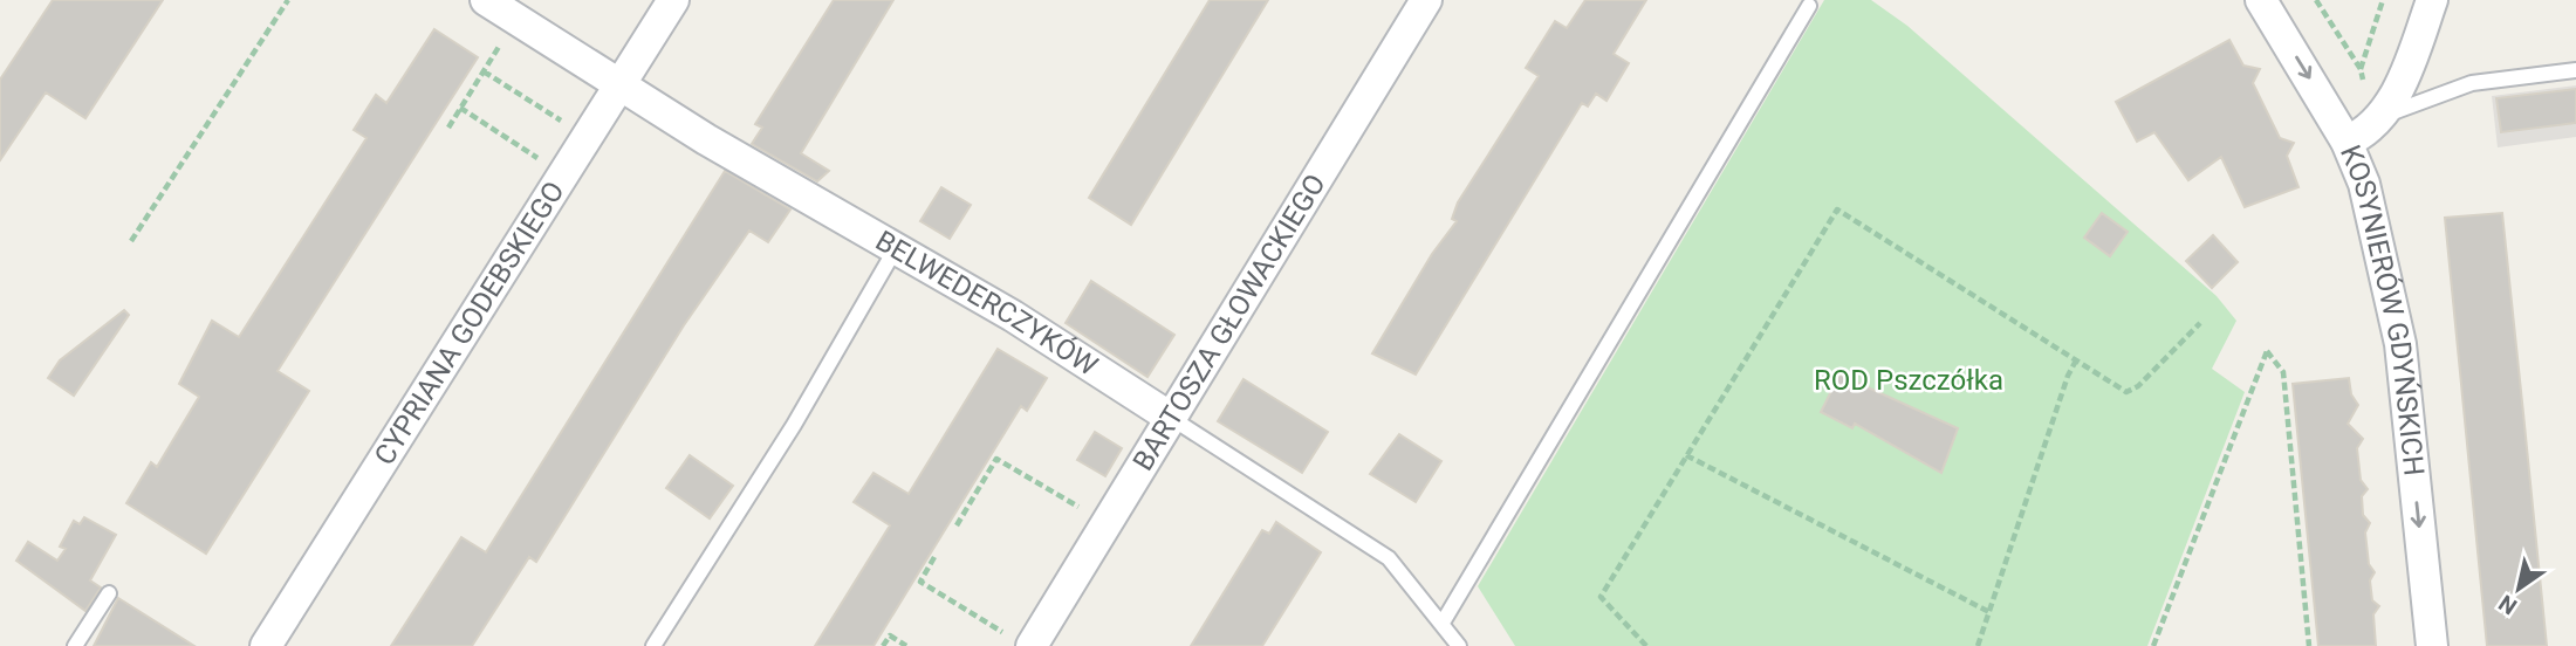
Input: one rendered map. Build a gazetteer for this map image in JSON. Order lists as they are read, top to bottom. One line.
{"streets":{"street":["BELWEDERCZYKÓW","KOSYNIERÓW GDYŃSKICH","CYPRIANA GODEBSKIEGO","BARTOSZA GŁOWACKIEGO"]},"crossings":[["BELWEDERCZYKÓW","CYPRIANA GODEBSKIEGO"],["BELWEDERCZYKÓW","BARTOSZA GŁOWACKIEGO"]],"one_way":["KOSYNIERÓW GDYŃSKICH"],"parks":["ROD Pszczółka"],"north":"bottom left"}
